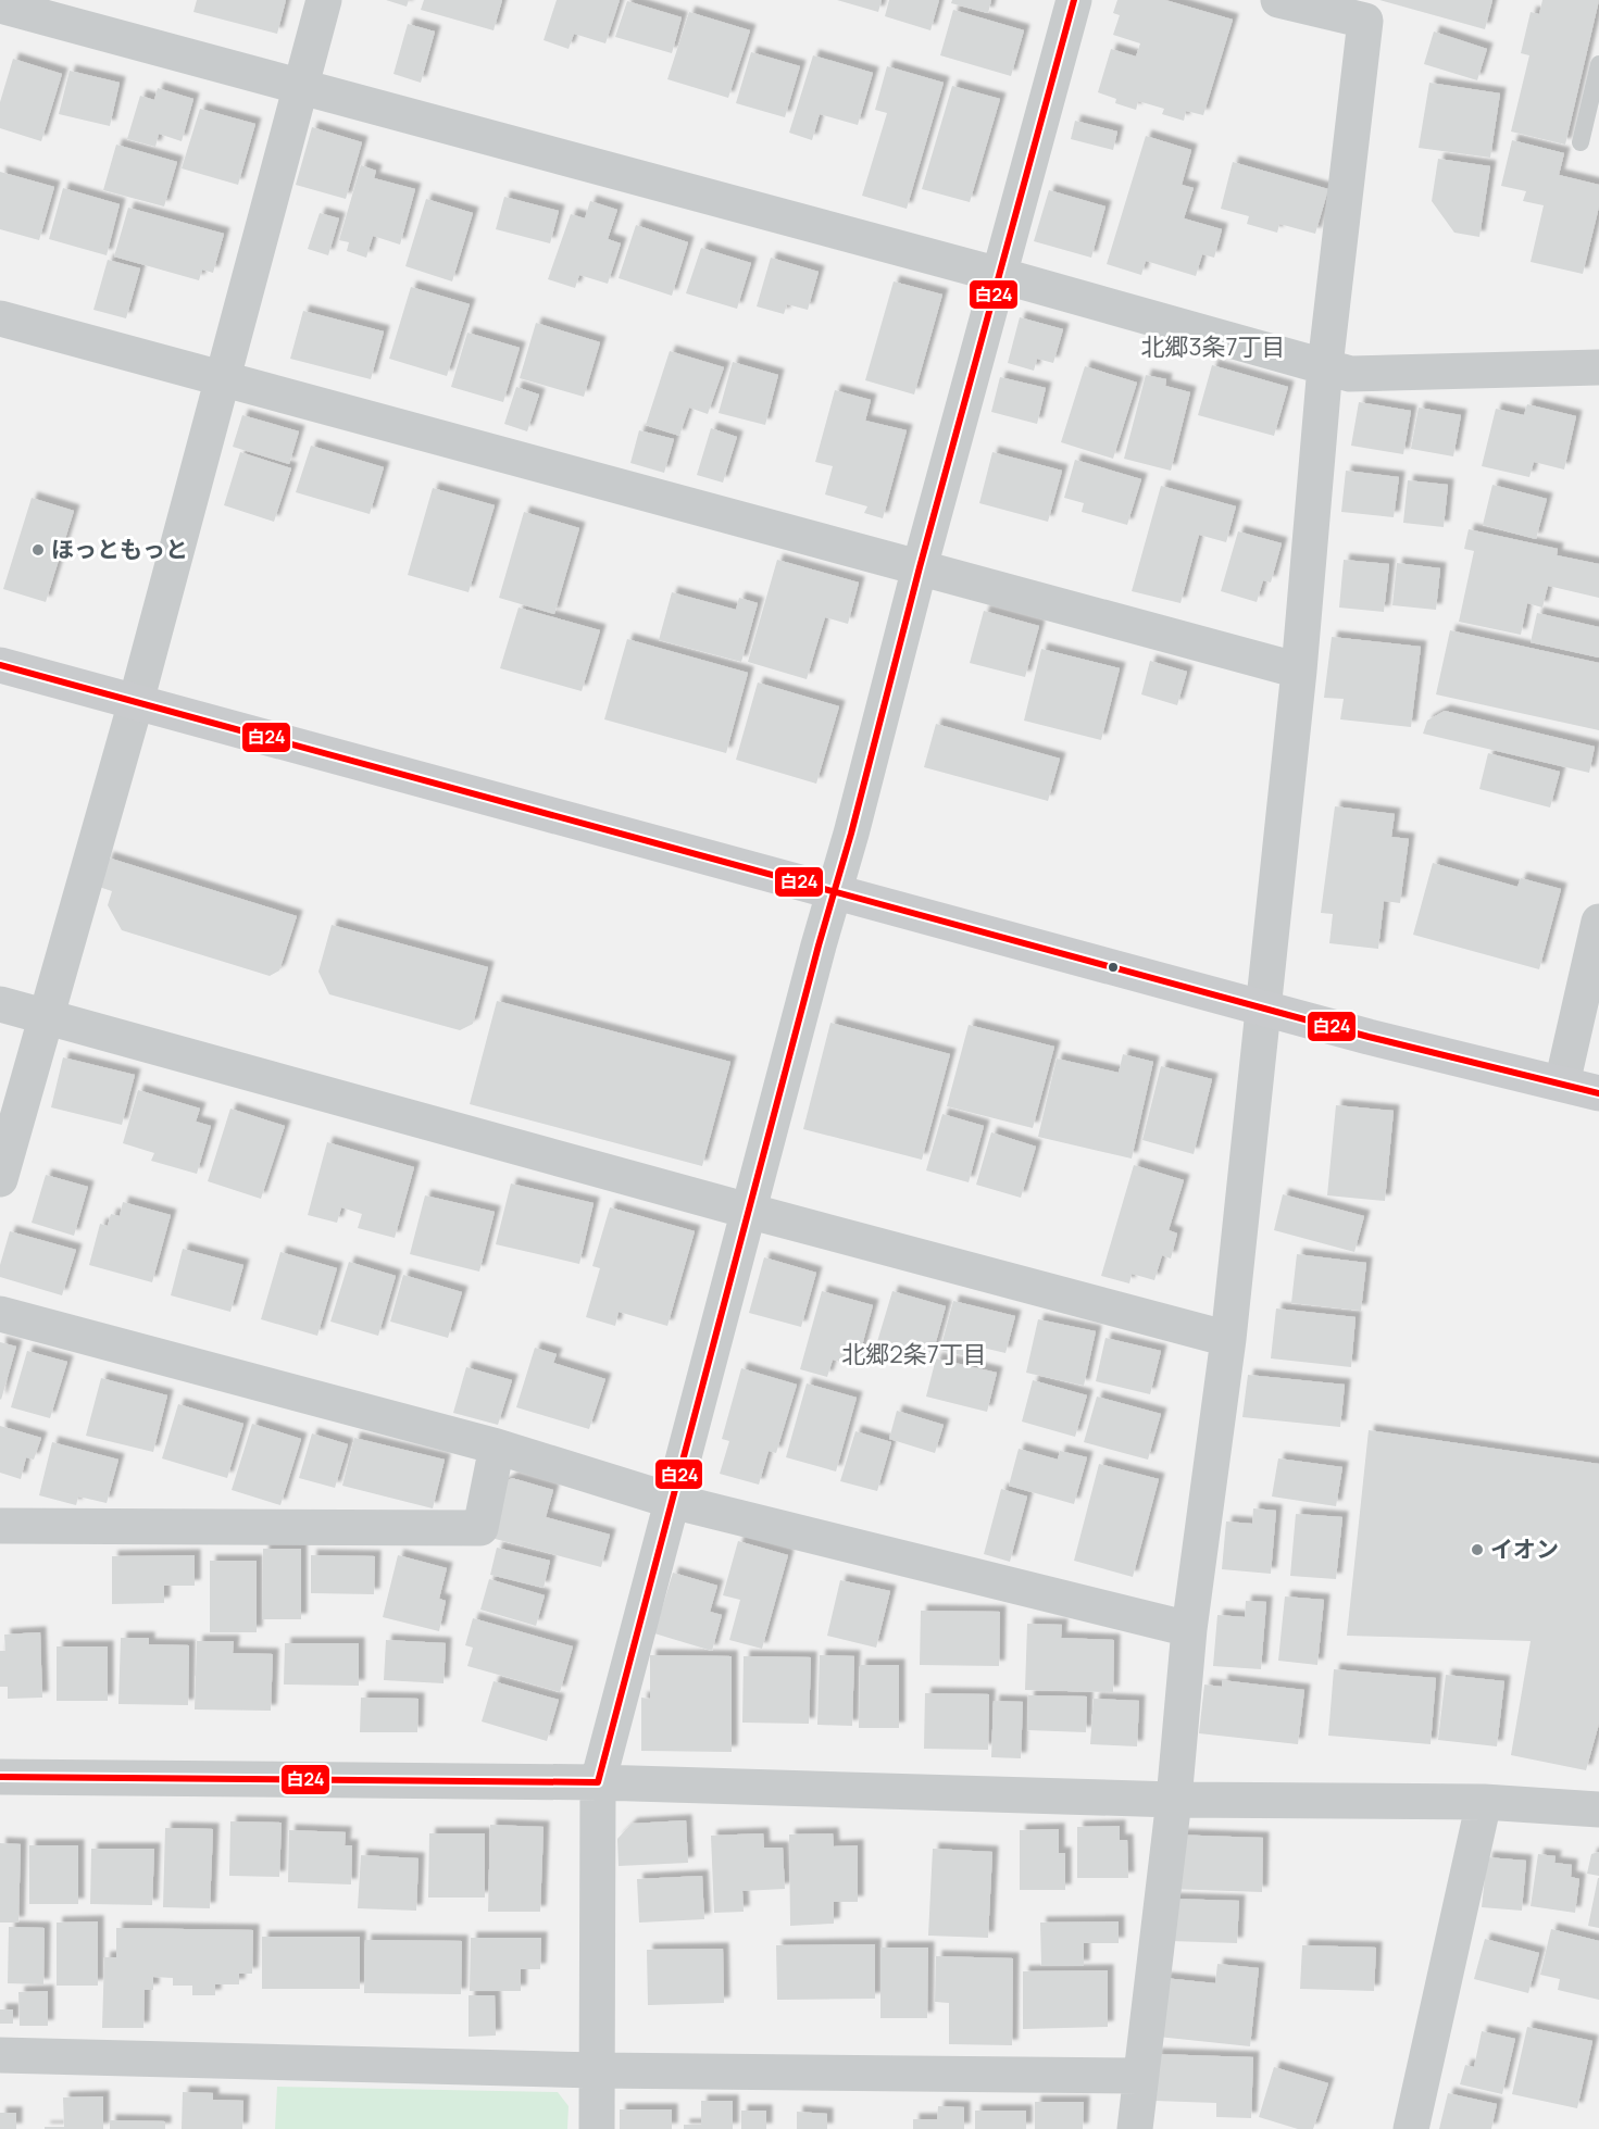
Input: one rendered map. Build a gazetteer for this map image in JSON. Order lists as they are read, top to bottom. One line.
{"districts":["北郷3条7丁目","北郷2条7丁目"],"places":["ほっともっと","イオン"],"lines":["transit line 白24"]}
